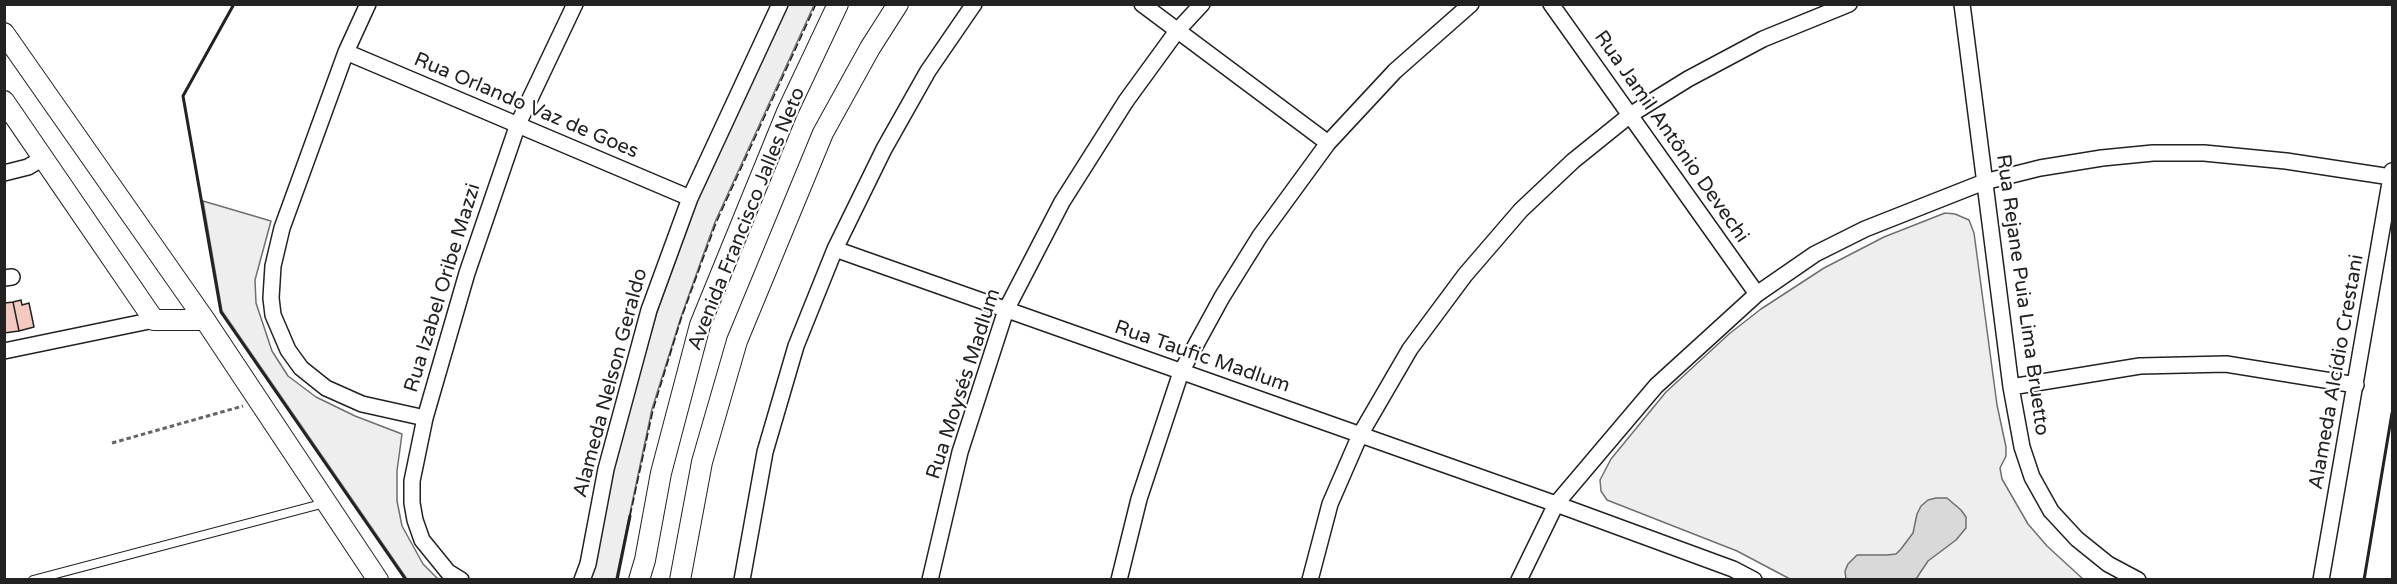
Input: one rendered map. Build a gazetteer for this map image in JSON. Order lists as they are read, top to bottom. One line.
{"streets":{"street":["Rua Orlando Vaz de Goes","Rua Jamil Antônio Devechi","Avenida Francisco Jalles Neto","Rua Izabel Oribe Mazzi","Rua Rejane Puia Lima Bruetto","Rua Taufic Madlum","Alameda Alcídio Crestani","Alameda Nelson Geraldo","Rua Moysés Madlum"]},"crossings":[["Rua Orlando Vaz de Goes","Rua Izabel Oribe Mazzi"],["Rua Orlando Vaz de Goes","Alameda Nelson Geraldo"],["Rua Taufic Madlum","Rua Moysés Madlum"]]}
